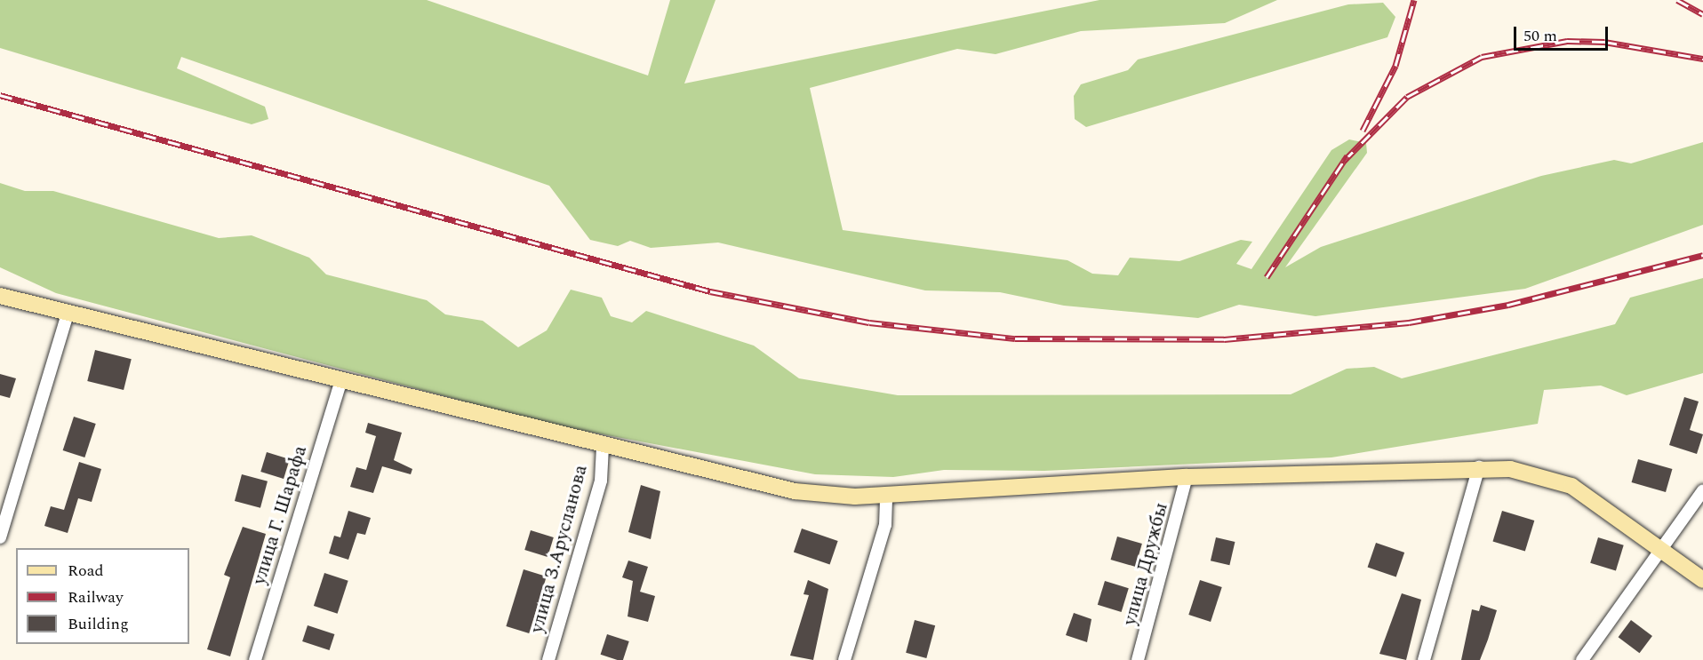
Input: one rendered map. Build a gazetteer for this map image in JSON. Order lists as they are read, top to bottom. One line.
{"streets":{"street":["улица Г. Шарафа","улица З.Арусланова","улица Дружбы"]},"legend":["Road","Railway","Building"],"scale_bar":"50 m"}
